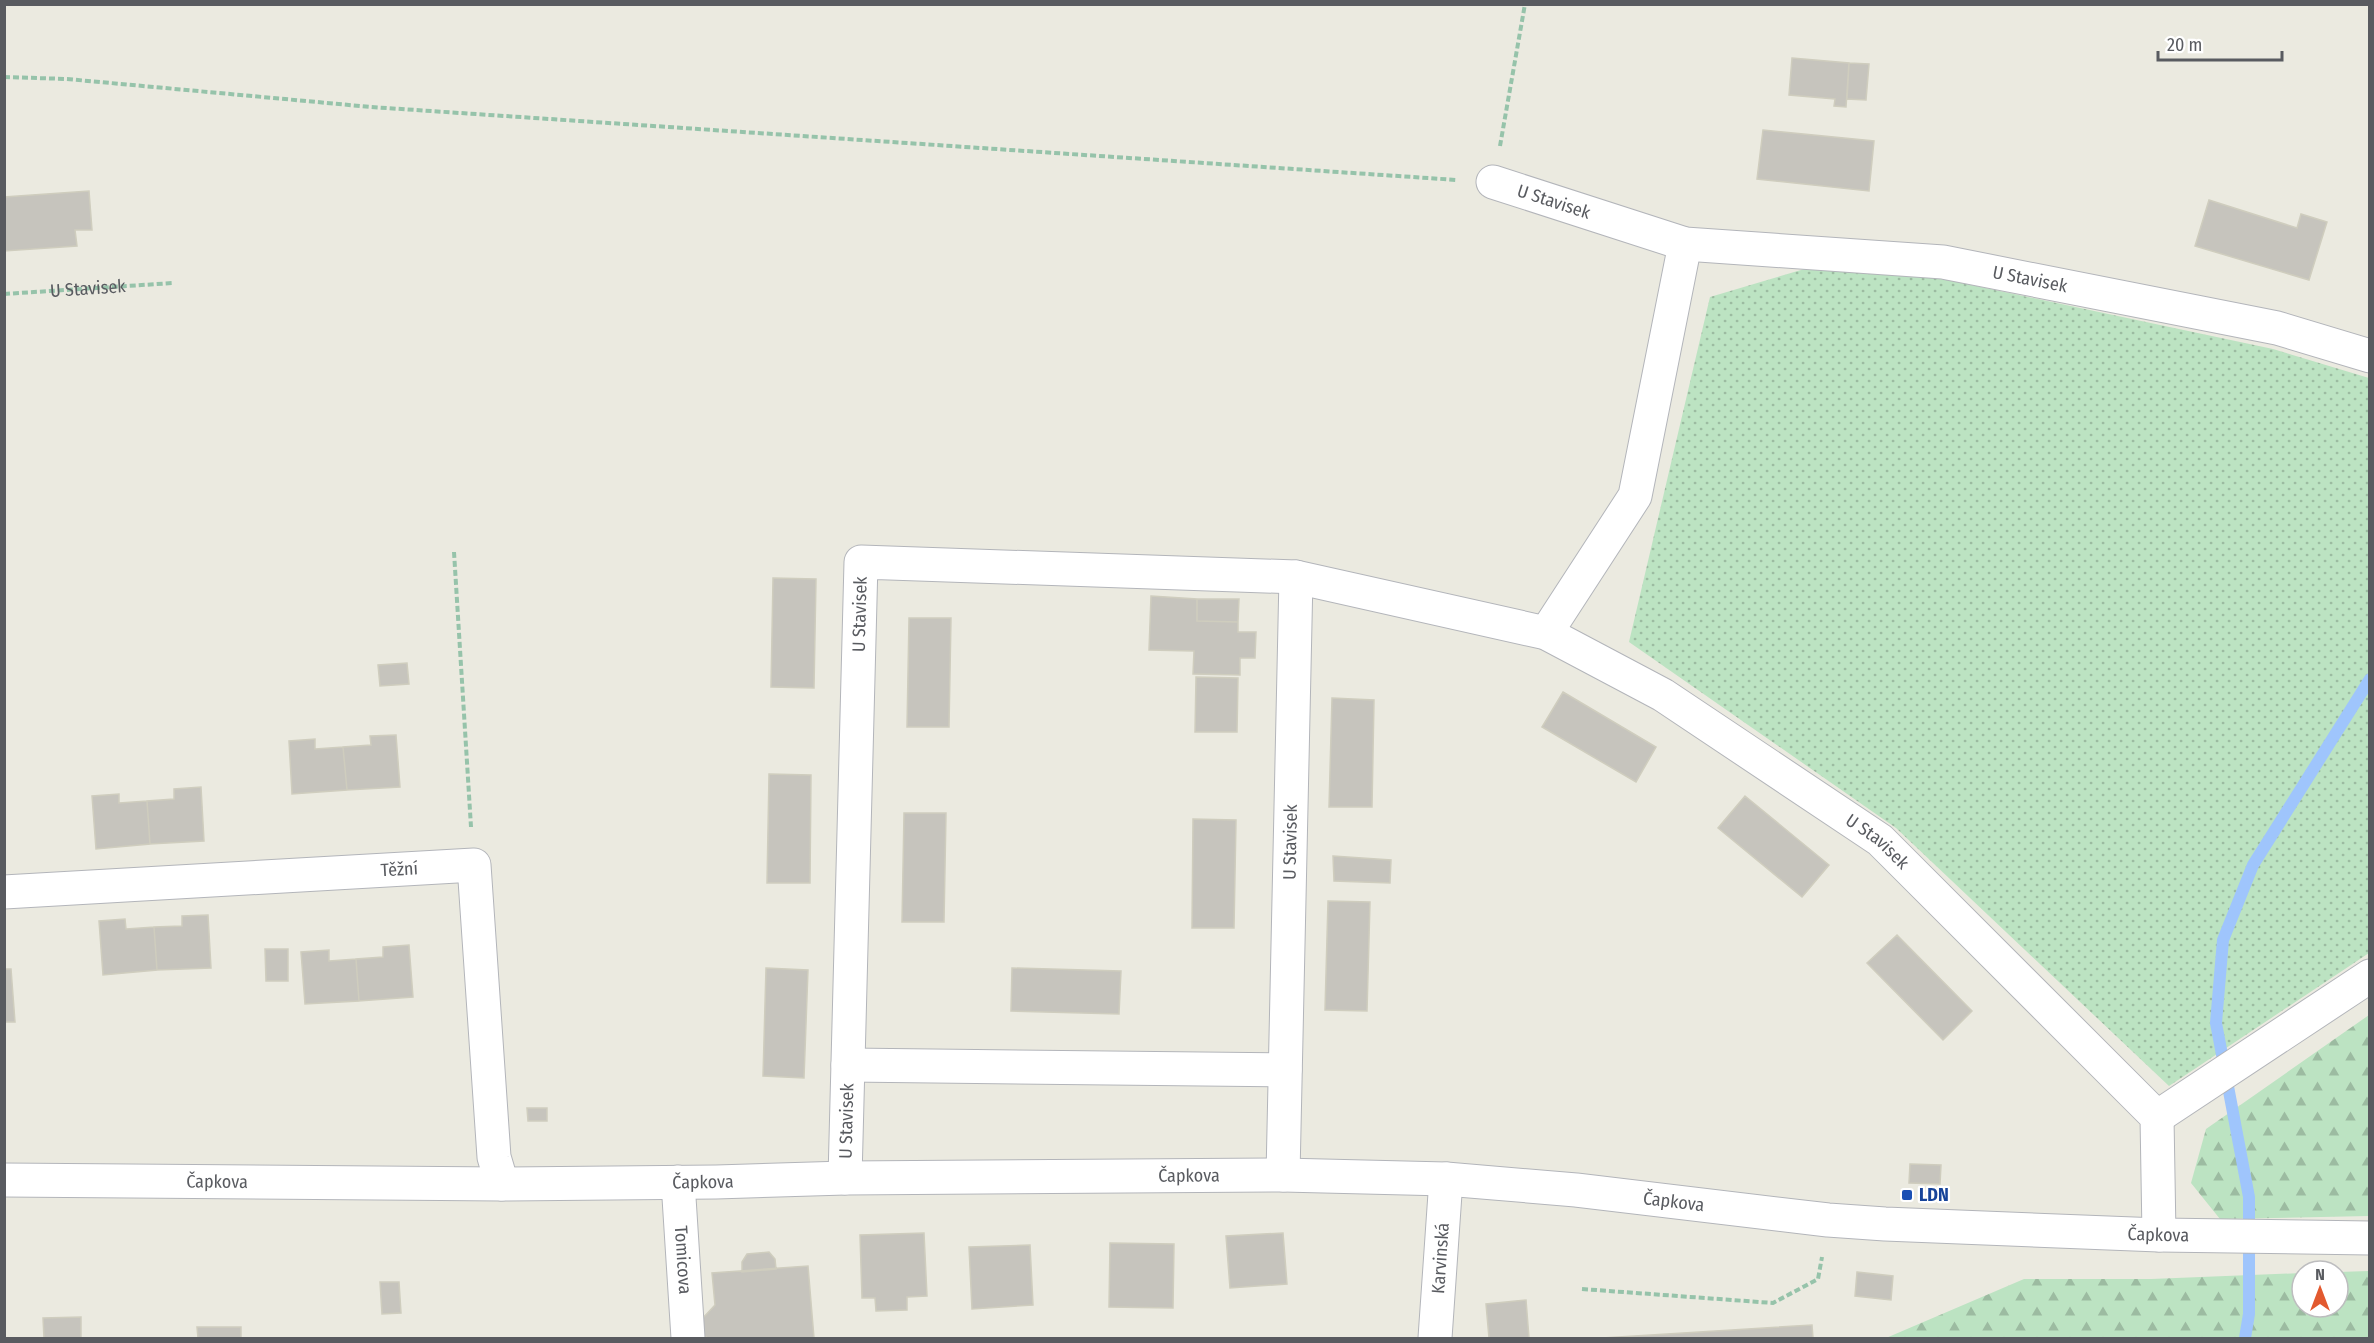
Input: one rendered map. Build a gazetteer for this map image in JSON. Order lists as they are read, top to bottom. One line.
{"streets":{"street":["U Stavisek","Těžní","Čapkova","Karvinská","Tomicova"]},"crossings":[["U Stavisek","Čapkova"],["Čapkova","Karvinská"],["Čapkova","Tomicova"]],"places":{"transit":["LDN"]},"scale_bar":"20 m","north":"top"}
